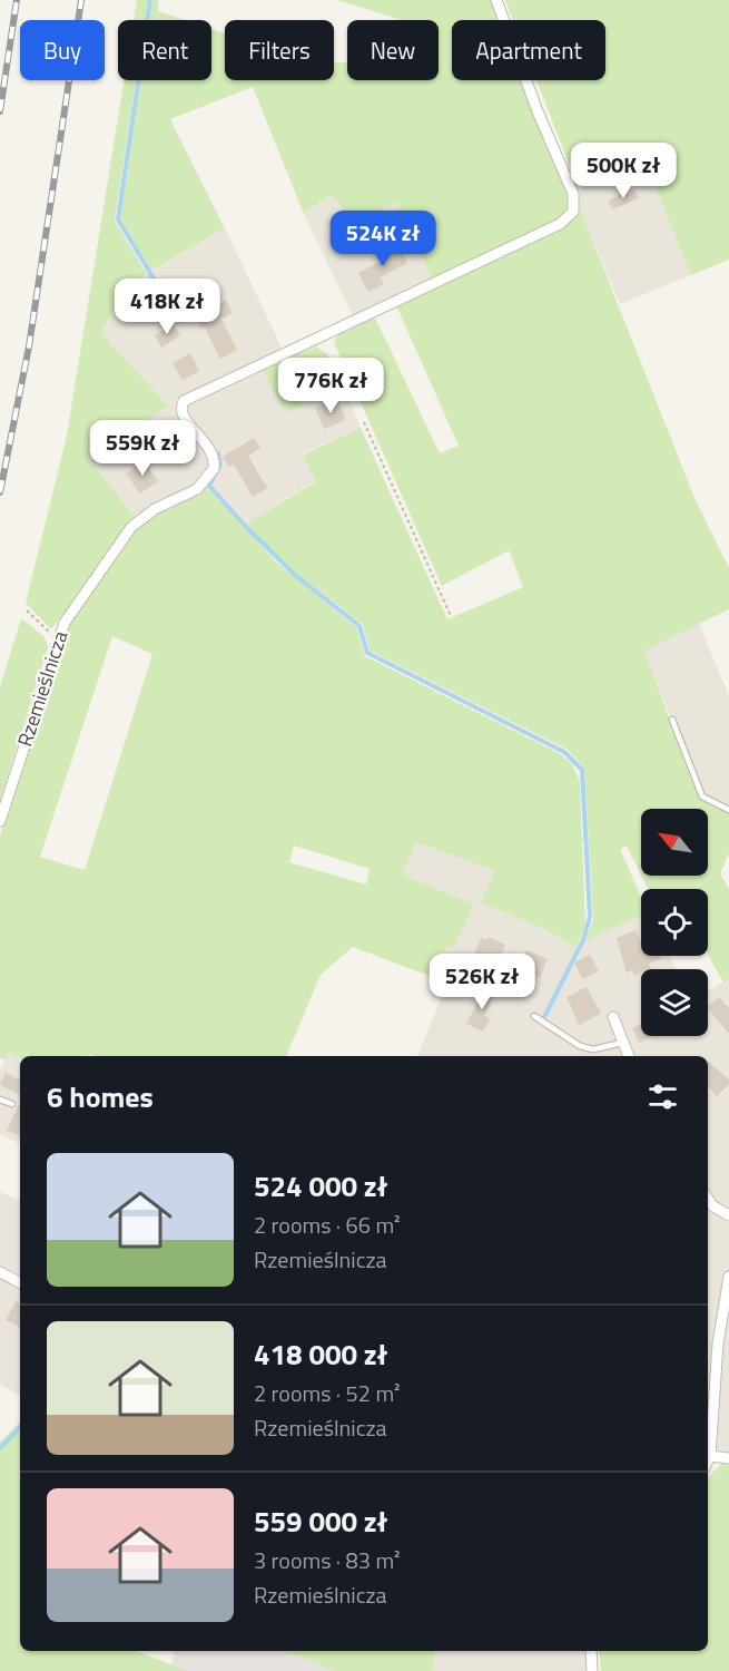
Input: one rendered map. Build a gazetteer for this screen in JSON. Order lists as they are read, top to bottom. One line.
{"streets":{"street":["Rzemieślnicza"]},"north":"top left","page":{"chip":["Buy","Rent","Filters","New","Apartment"],"price":["500K zł","524K zł","418K zł","776K zł","559K zł","526K zł"],"heading":"6 homes","list":[{"name":"524 000 zł","note":"2 rooms · 66 m² · Rzemieślnicza"},{"name":"418 000 zł","note":"2 rooms · 52 m² · Rzemieślnicza"},{"name":"559 000 zł","note":"3 rooms · 83 m² · Rzemieślnicza"}]}}
